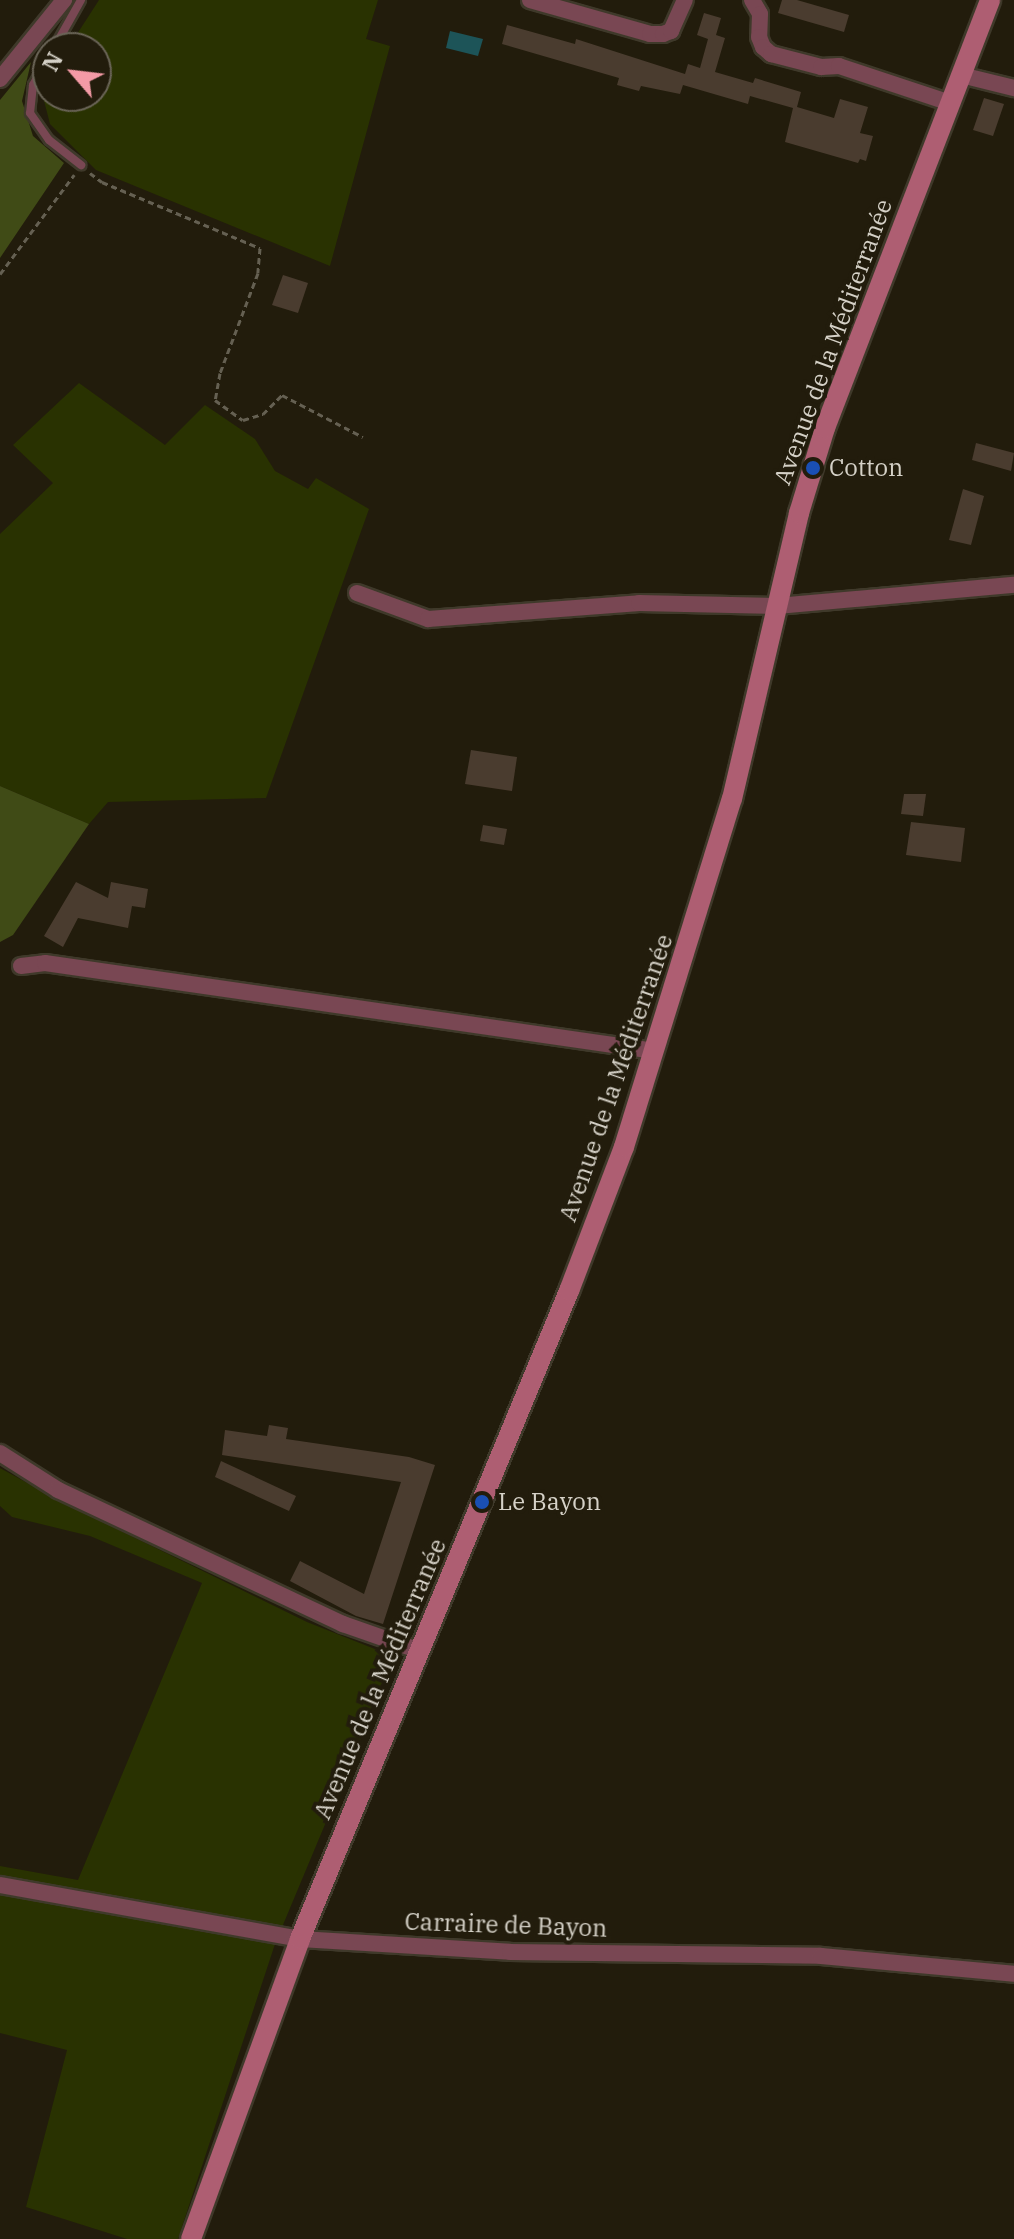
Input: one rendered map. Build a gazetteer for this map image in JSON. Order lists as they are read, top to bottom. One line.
{"streets":{"main road":["Avenue de la Méditerranée"],"street":["Carraire de Bayon"]},"crossings":[["Avenue de la Méditerranée","Carraire de Bayon"]],"places":["Cotton","Le Bayon"],"north":"top left"}
